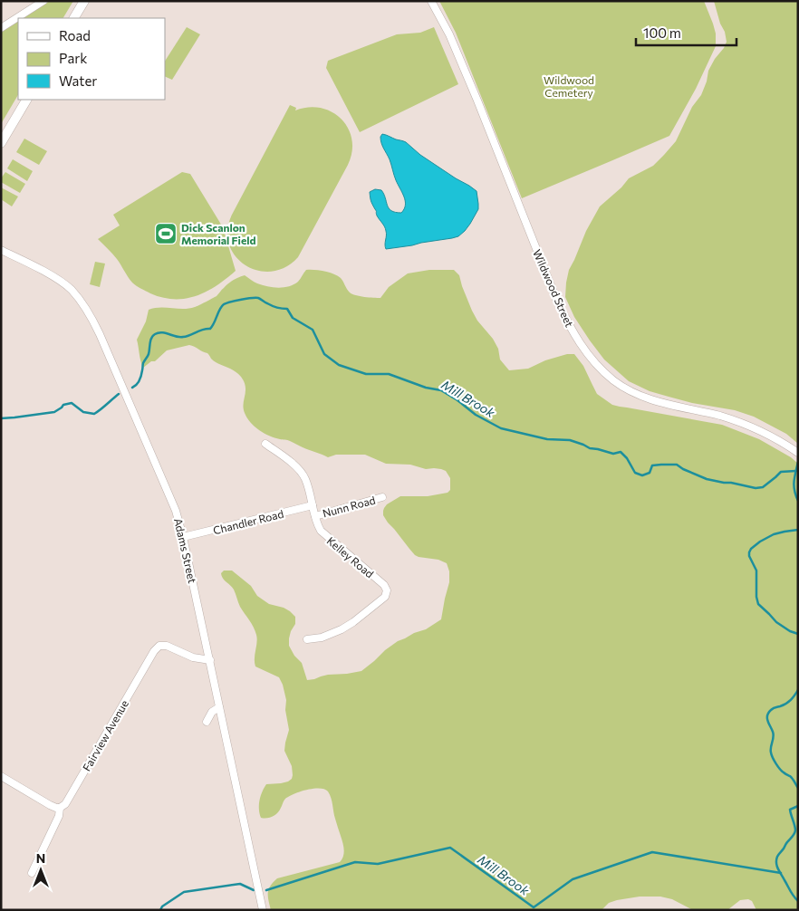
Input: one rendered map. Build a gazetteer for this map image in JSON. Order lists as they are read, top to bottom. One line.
{"streets":{"street":["Wildwood Street","Nunn Road","Chandler Road","Adams Street","Kelley Road","Fairview Avenue"]},"crossings":[["Nunn Road","Kelley Road"],["Chandler Road","Adams Street"],["Chandler Road","Kelley Road"],["Adams Street","Fairview Avenue"]],"water":["Mill Brook"],"parks":["Wildwood Cemetery"],"places":{"sports":["Dick Scanlon Memorial Field"]},"legend":["Road","Park","Water"],"scale_bar":"100 m","north":"top"}
